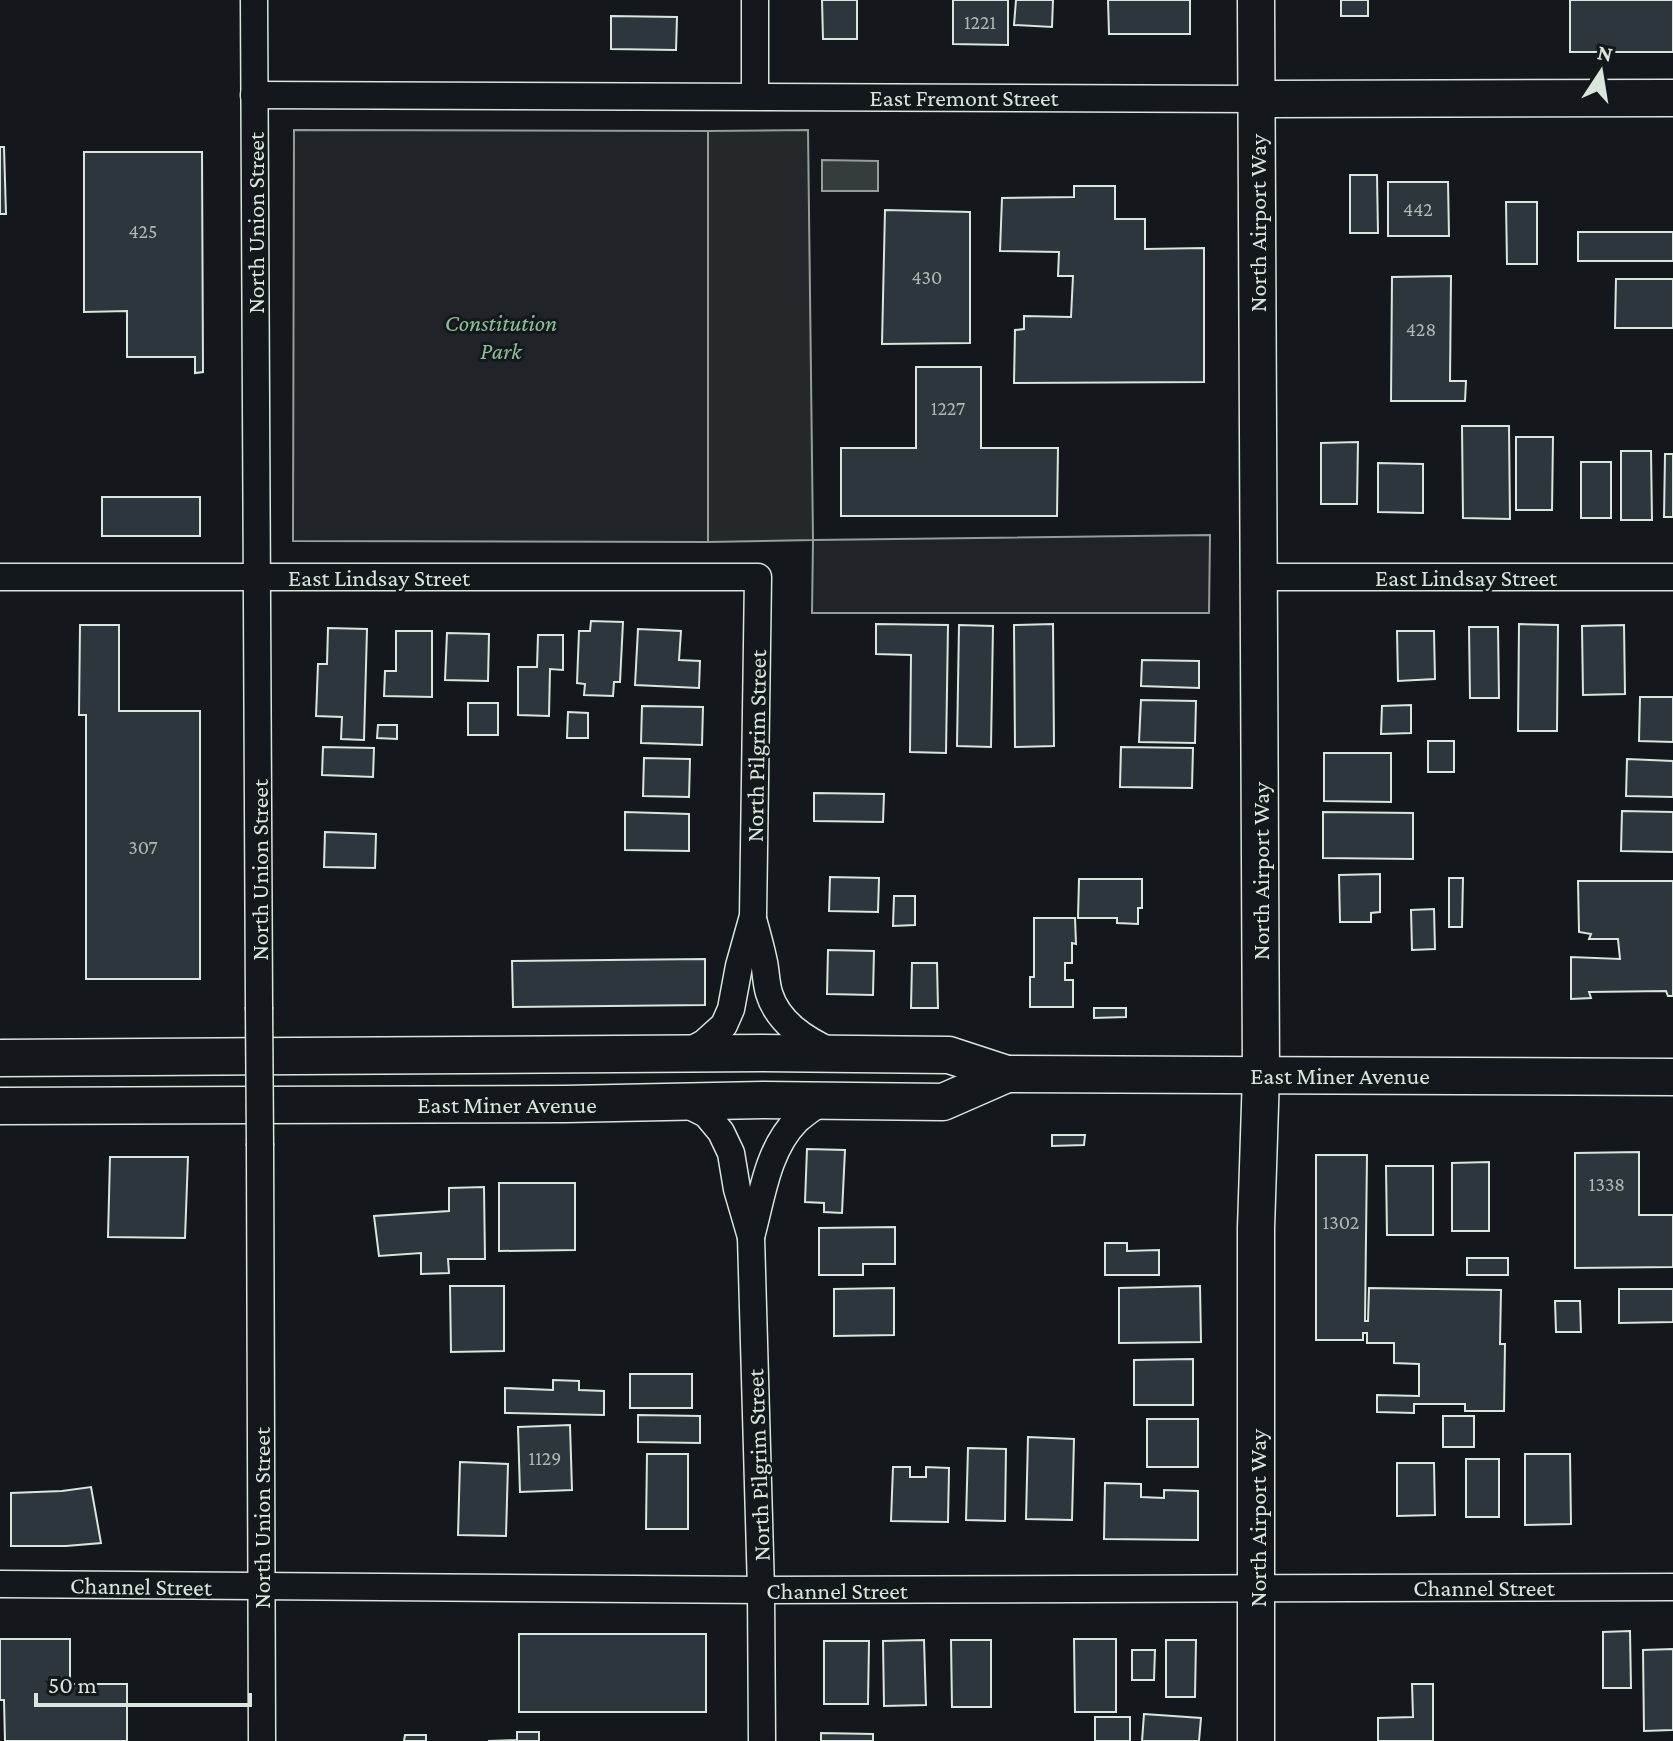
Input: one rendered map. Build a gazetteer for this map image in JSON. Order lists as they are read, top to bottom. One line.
{"streets":{"main road":["East Fremont Street","North Airport Way","East Miner Avenue"],"street":["North Union Street","East Lindsay Street","North Pilgrim Street","Channel Street"]},"crossings":[["East Fremont Street","North Union Street"],["East Fremont Street","North Airport Way"],["North Union Street","East Lindsay Street"],["North Union Street","Channel Street"],["North Airport Way","East Lindsay Street"],["North Airport Way","East Miner Avenue"],["North Airport Way","Channel Street"],["East Lindsay Street","North Pilgrim Street"],["North Pilgrim Street","East Miner Avenue"],["North Pilgrim Street","Channel Street"]],"parks":["Constitution Park"],"house_numbers":["1221","442","425","430","428","1227","307","1338","1302","1129"],"scale_bar":"50 m","north":"top"}
